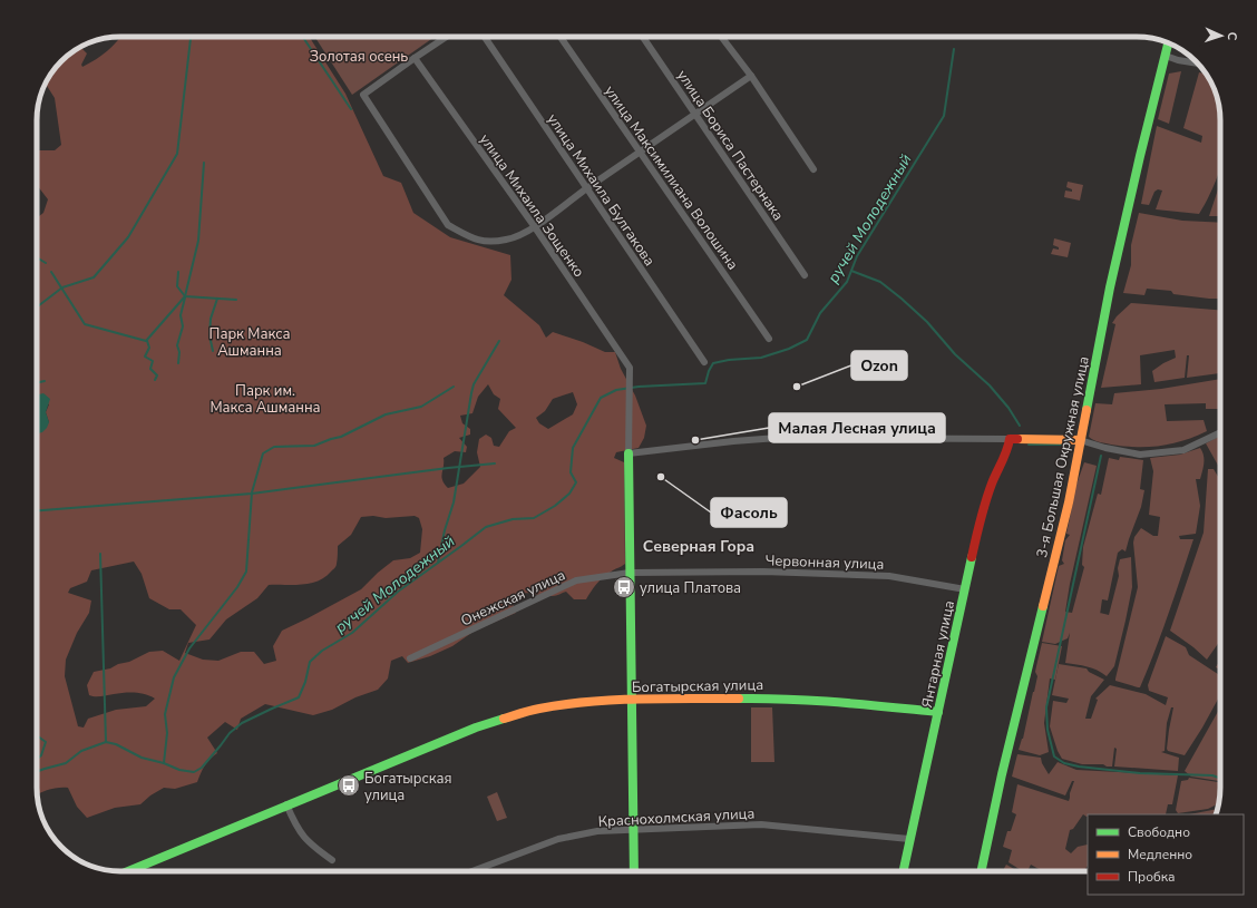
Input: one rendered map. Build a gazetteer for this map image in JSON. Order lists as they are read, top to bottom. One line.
{"streets":{"street":["улица Бориса Пастернака","улица Максимилиана Волошина","улица Михаила Булгакова","улица Михаила Зощенко","3-я Большая Окружная улица","Червонная улица","Онежская улица","Янтарная улица","Богатырская улица","Краснохолмская улица"]},"crossings":[["Червонная улица","Онежская улица"],["Червонная улица","Янтарная улица"],["Янтарная улица","Богатырская улица"],["Янтарная улица","Краснохолмская улица"]],"districts":["Северная Гора"],"water":["ручей Молодежный"],"parks":["Золотая осень","Парк Макса Ашманна","Парк им. Макса Ашманна"],"places":{"other":["Ozon","Малая Лесная улица","Фасоль"],"bus stop":["улица Платова","Богатырская улица"]},"legend":["Свободно","Медленно","Пробка"],"north":"right"}
